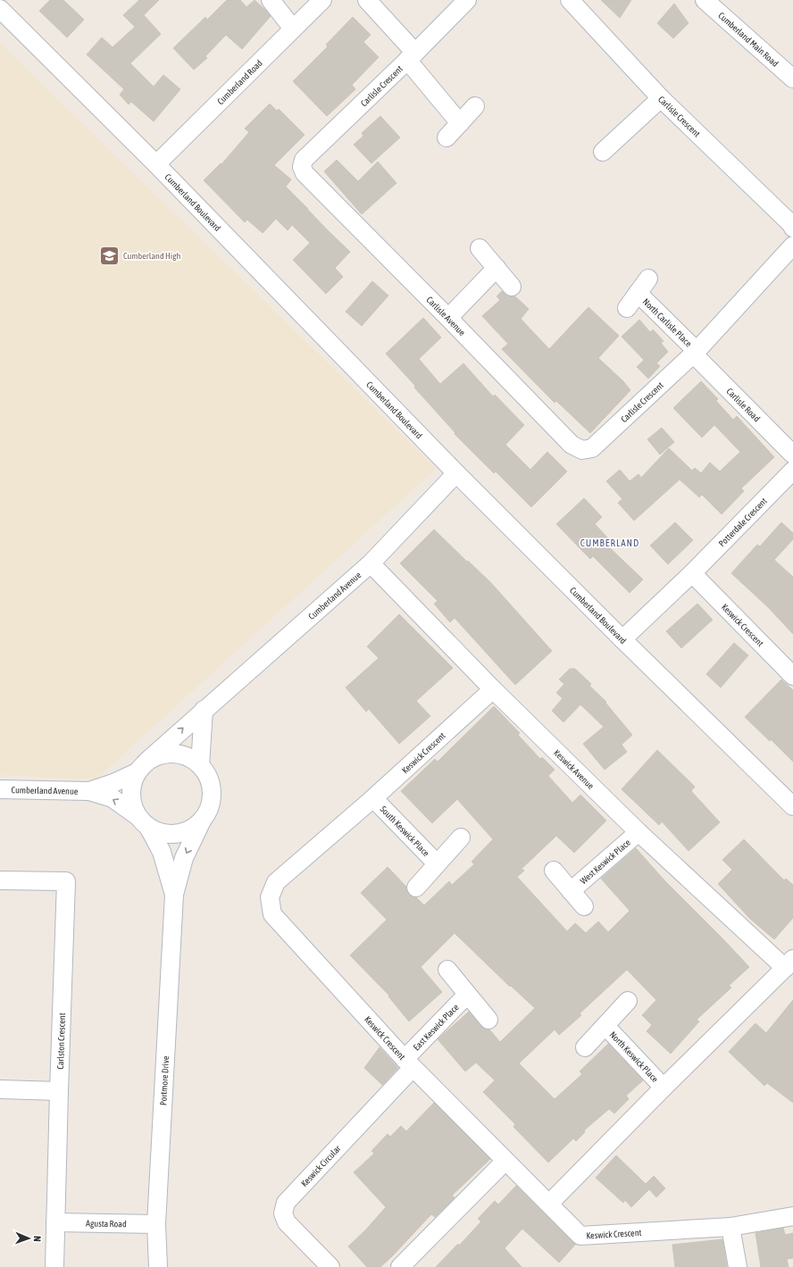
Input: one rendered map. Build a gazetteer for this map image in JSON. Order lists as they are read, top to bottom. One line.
{"streets":{"street":["Cumberland Main Road","Cumberland Road","Carlisle Crescent","Cumberland Boulevard","Carlisle Avenue","North Carlisle Place","Carlisle Road","Potterdale Crescent","Cumberland Avenue","Keswick Crescent","Keswick Avenue","South Keswick Place","West Keswick Place","East Keswick Place","Carlston Crescent","North Keswick Place","Portmore Drive","Keswick Circular","Agusta Road"]},"crossings":[["Cumberland Road","Cumberland Boulevard"],["Carlisle Crescent","Carlisle Avenue"],["Carlisle Crescent","North Carlisle Place"],["Carlisle Crescent","Carlisle Road"],["Cumberland Boulevard","Potterdale Crescent"],["Cumberland Boulevard","Cumberland Avenue"],["North Carlisle Place","Carlisle Road"],["Potterdale Crescent","Keswick Crescent"],["Cumberland Avenue","Keswick Avenue"],["Cumberland Avenue","Portmore Drive"],["Keswick Crescent","Keswick Avenue"],["Keswick Crescent","South Keswick Place"],["Keswick Crescent","East Keswick Place"],["Keswick Crescent","Keswick Circular"],["Keswick Avenue","West Keswick Place"],["East Keswick Place","Keswick Circular"],["Carlston Crescent","Agusta Road"],["Portmore Drive","Agusta Road"]],"districts":["CUMBERLAND"],"places":{"school or university":["Cumberland High"]},"north":"right"}
